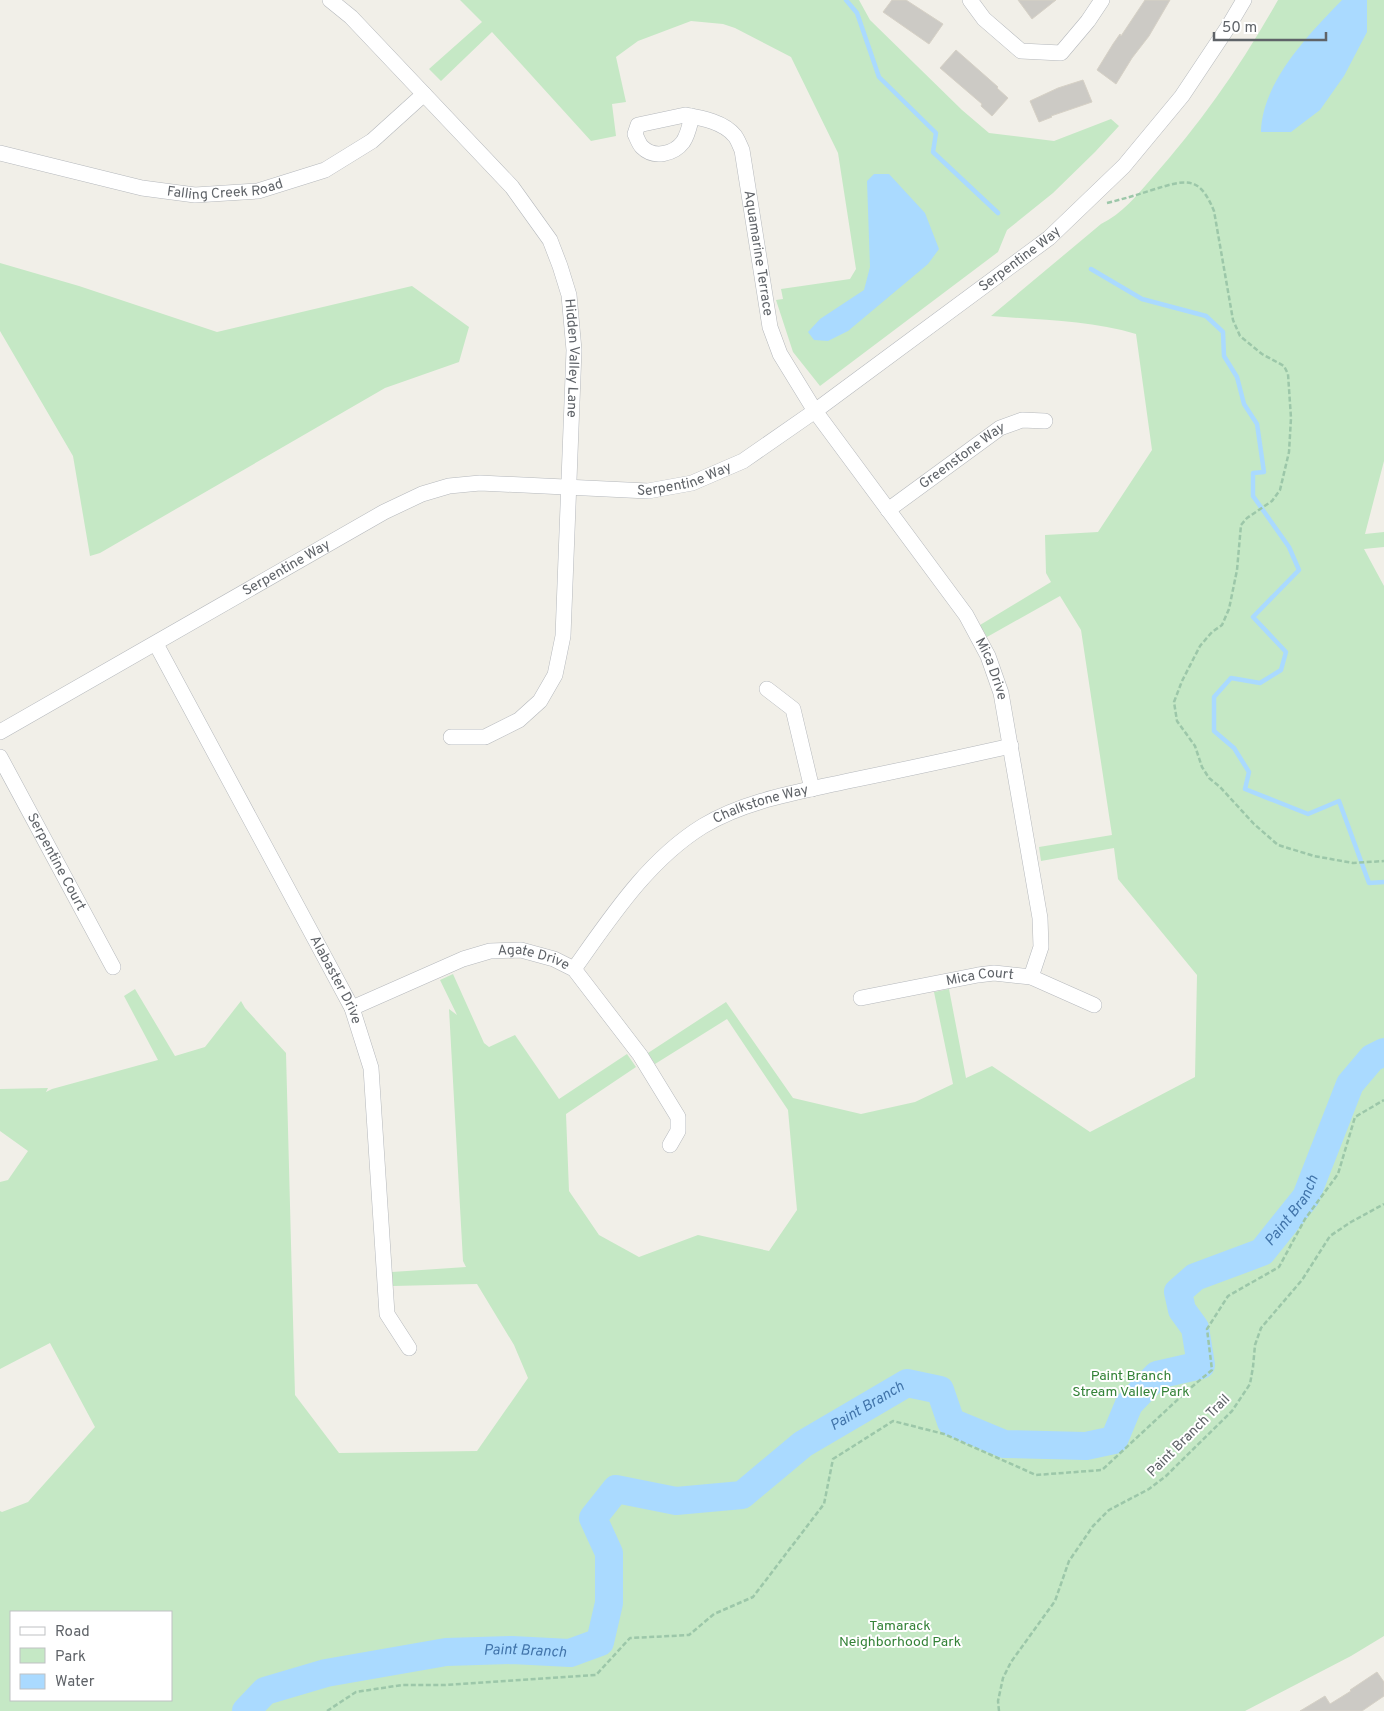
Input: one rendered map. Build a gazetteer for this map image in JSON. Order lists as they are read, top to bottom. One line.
{"streets":{"street":["Falling Creek Road","Aquamarine Terrace","Serpentine Way","Hidden Valley Lane","Greenstone Way","Mica Drive","Chalkstone Way","Serpentine Court","Agate Drive","Mica Court","Alabaster Drive"],"path":["Paint Branch Trail"]},"crossings":[["Falling Creek Road","Hidden Valley Lane"],["Aquamarine Terrace","Serpentine Way"],["Aquamarine Terrace","Mica Drive"],["Serpentine Way","Hidden Valley Lane"],["Serpentine Way","Mica Drive"],["Serpentine Way","Alabaster Drive"],["Greenstone Way","Mica Drive"],["Mica Drive","Chalkstone Way"],["Mica Drive","Mica Court"],["Chalkstone Way","Agate Drive"],["Agate Drive","Alabaster Drive"]],"water":["Paint Branch"],"parks":["Paint Branch Stream Valley Park","Tamarack Neighborhood Park"],"legend":["Road","Park","Water"],"scale_bar":"50 m"}
